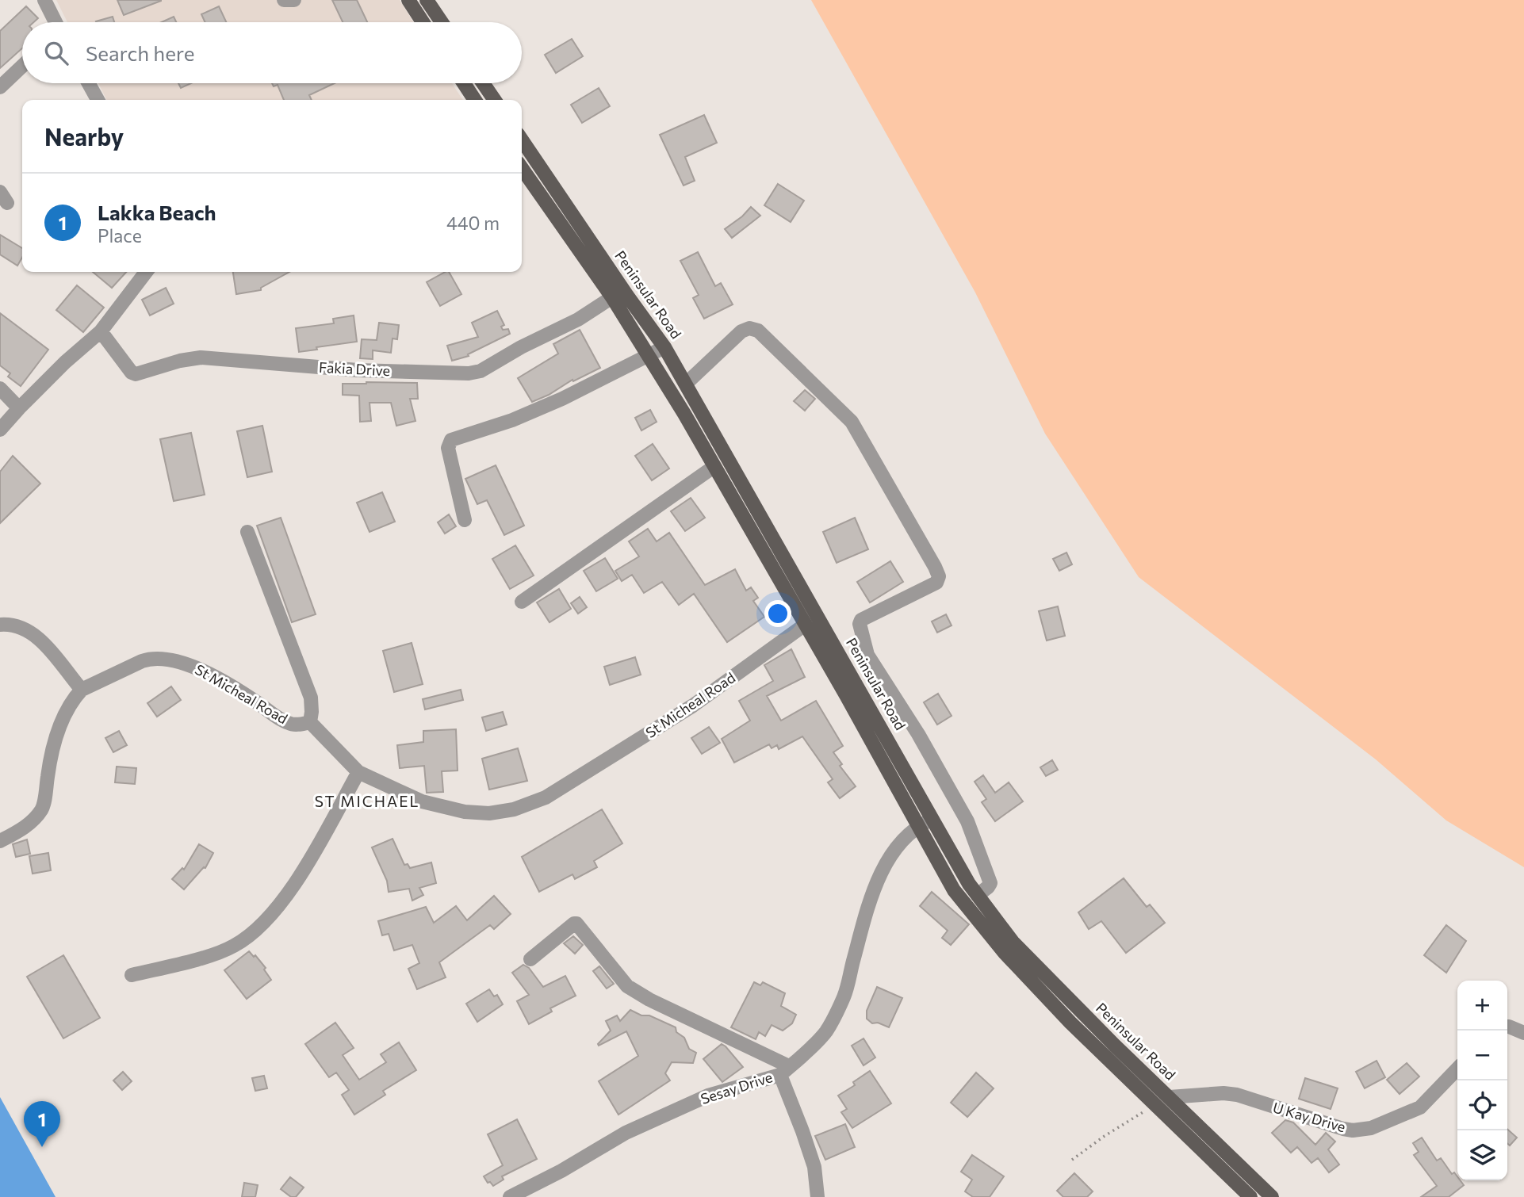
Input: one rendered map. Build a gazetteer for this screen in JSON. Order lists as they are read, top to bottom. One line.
{"streets":{"main road":["Peninsular Road"],"street":["Fakia Drive","St Micheal Road","Sesay Drive","U Kay Drive"]},"crossings":[["Peninsular Road","Sesay Drive"],["Peninsular Road","U Kay Drive"]],"districts":["ST MICHAEL"],"page":{"search":"Search here","heading":"Nearby","list":[{"mark":"1","name":"Lakka Beach","note":"Place","value":"440 m"}],"map_buttons":["+","−"],"pins":"1"}}
